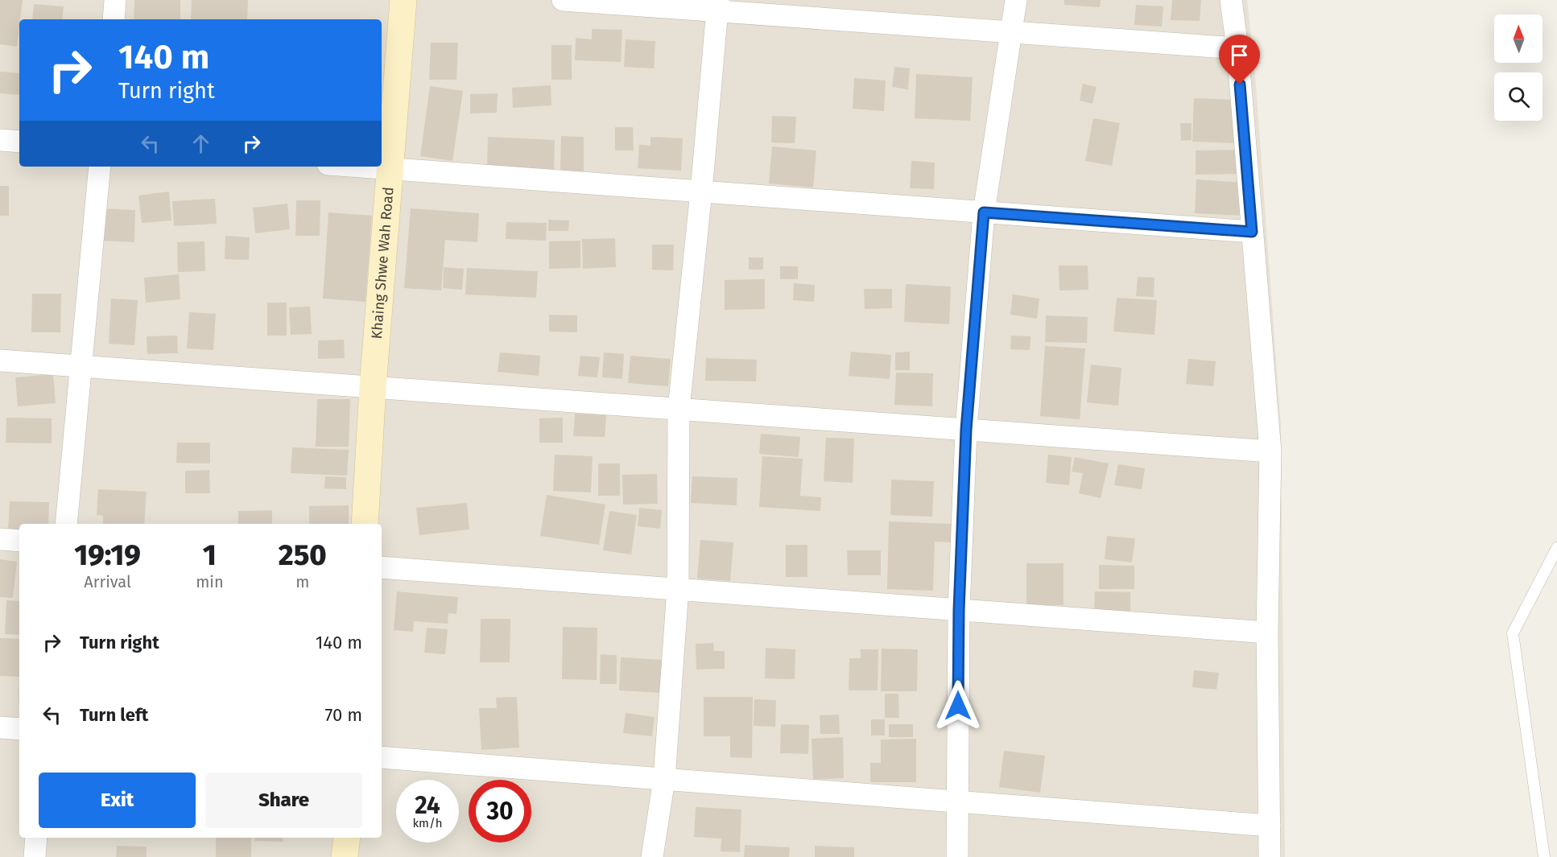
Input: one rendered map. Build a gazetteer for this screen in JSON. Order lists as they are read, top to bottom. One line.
{"streets":{"street":["Khaing Shwe Wah Road"]},"north":"top","page":{"turn":["140 m","Turn right"],"eta":["19:19","Arrival","1","min","250","m"],"list":[{"name":"Turn right","value":"140 m"},{"name":"Turn left","value":"70 m"}],"buttons":["Exit","Share"],"speed":"24 km/h","limit":"30"}}
